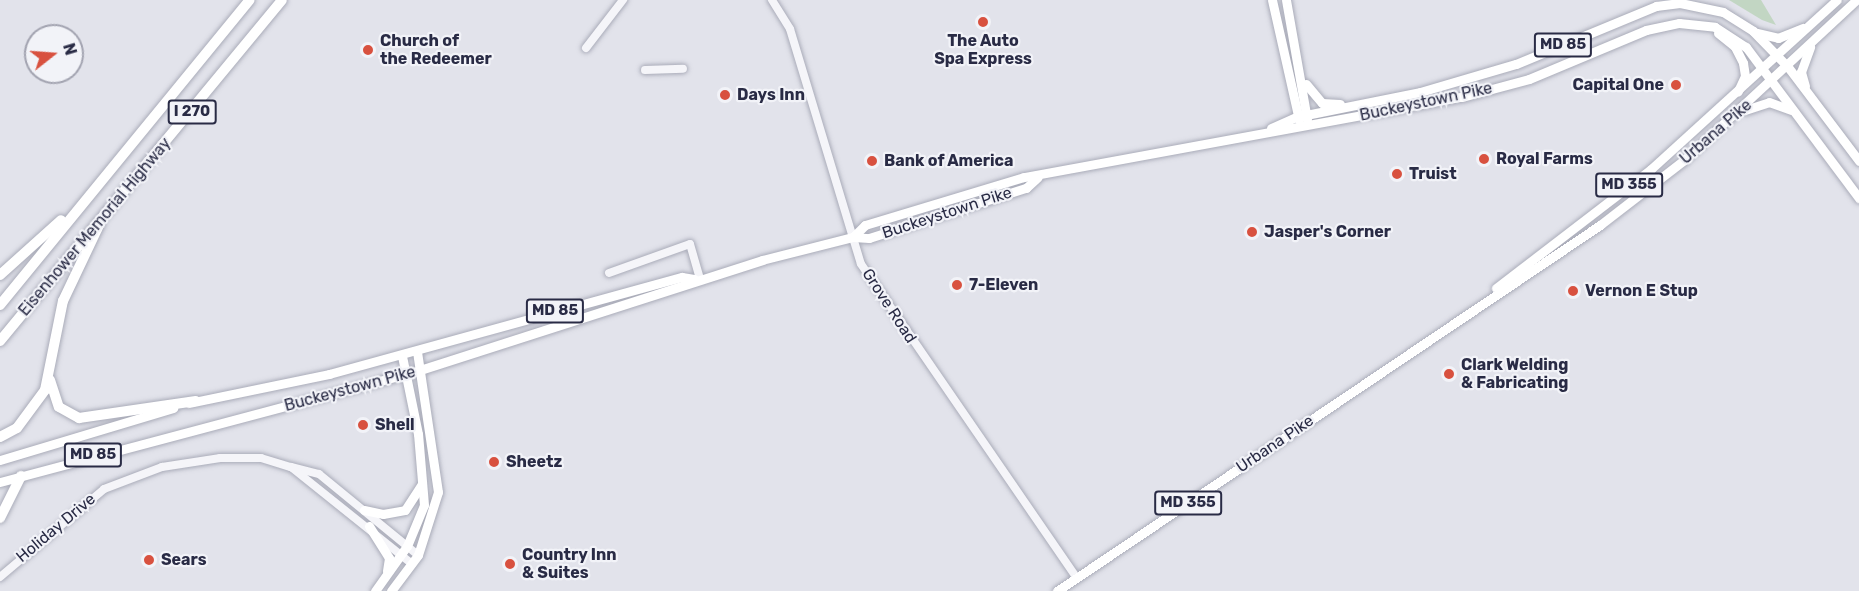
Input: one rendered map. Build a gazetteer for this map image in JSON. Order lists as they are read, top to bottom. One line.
{"streets":{"highway":["I 270","Eisenhower Memorial Highway"],"main road":["MD 85","Buckeystown Pike","Urbana Pike","MD 355"],"street":["Grove Road","Holiday Drive"]},"crossings":[["Buckeystown Pike","Urbana Pike"],["Buckeystown Pike","MD 355"],["Buckeystown Pike","Grove Road"],["Urbana Pike","MD 355"],["Urbana Pike","Grove Road"]],"places":["The Auto Spa Express","Church of the Redeemer","Capital One","Days Inn","Royal Farms","Bank of America","Truist","Jasper's Corner","7-Eleven","Vernon E Stup","Clark Welding & Fabricating","Shell","Sheetz","Sears","Country Inn & Suites"],"north":"right"}
